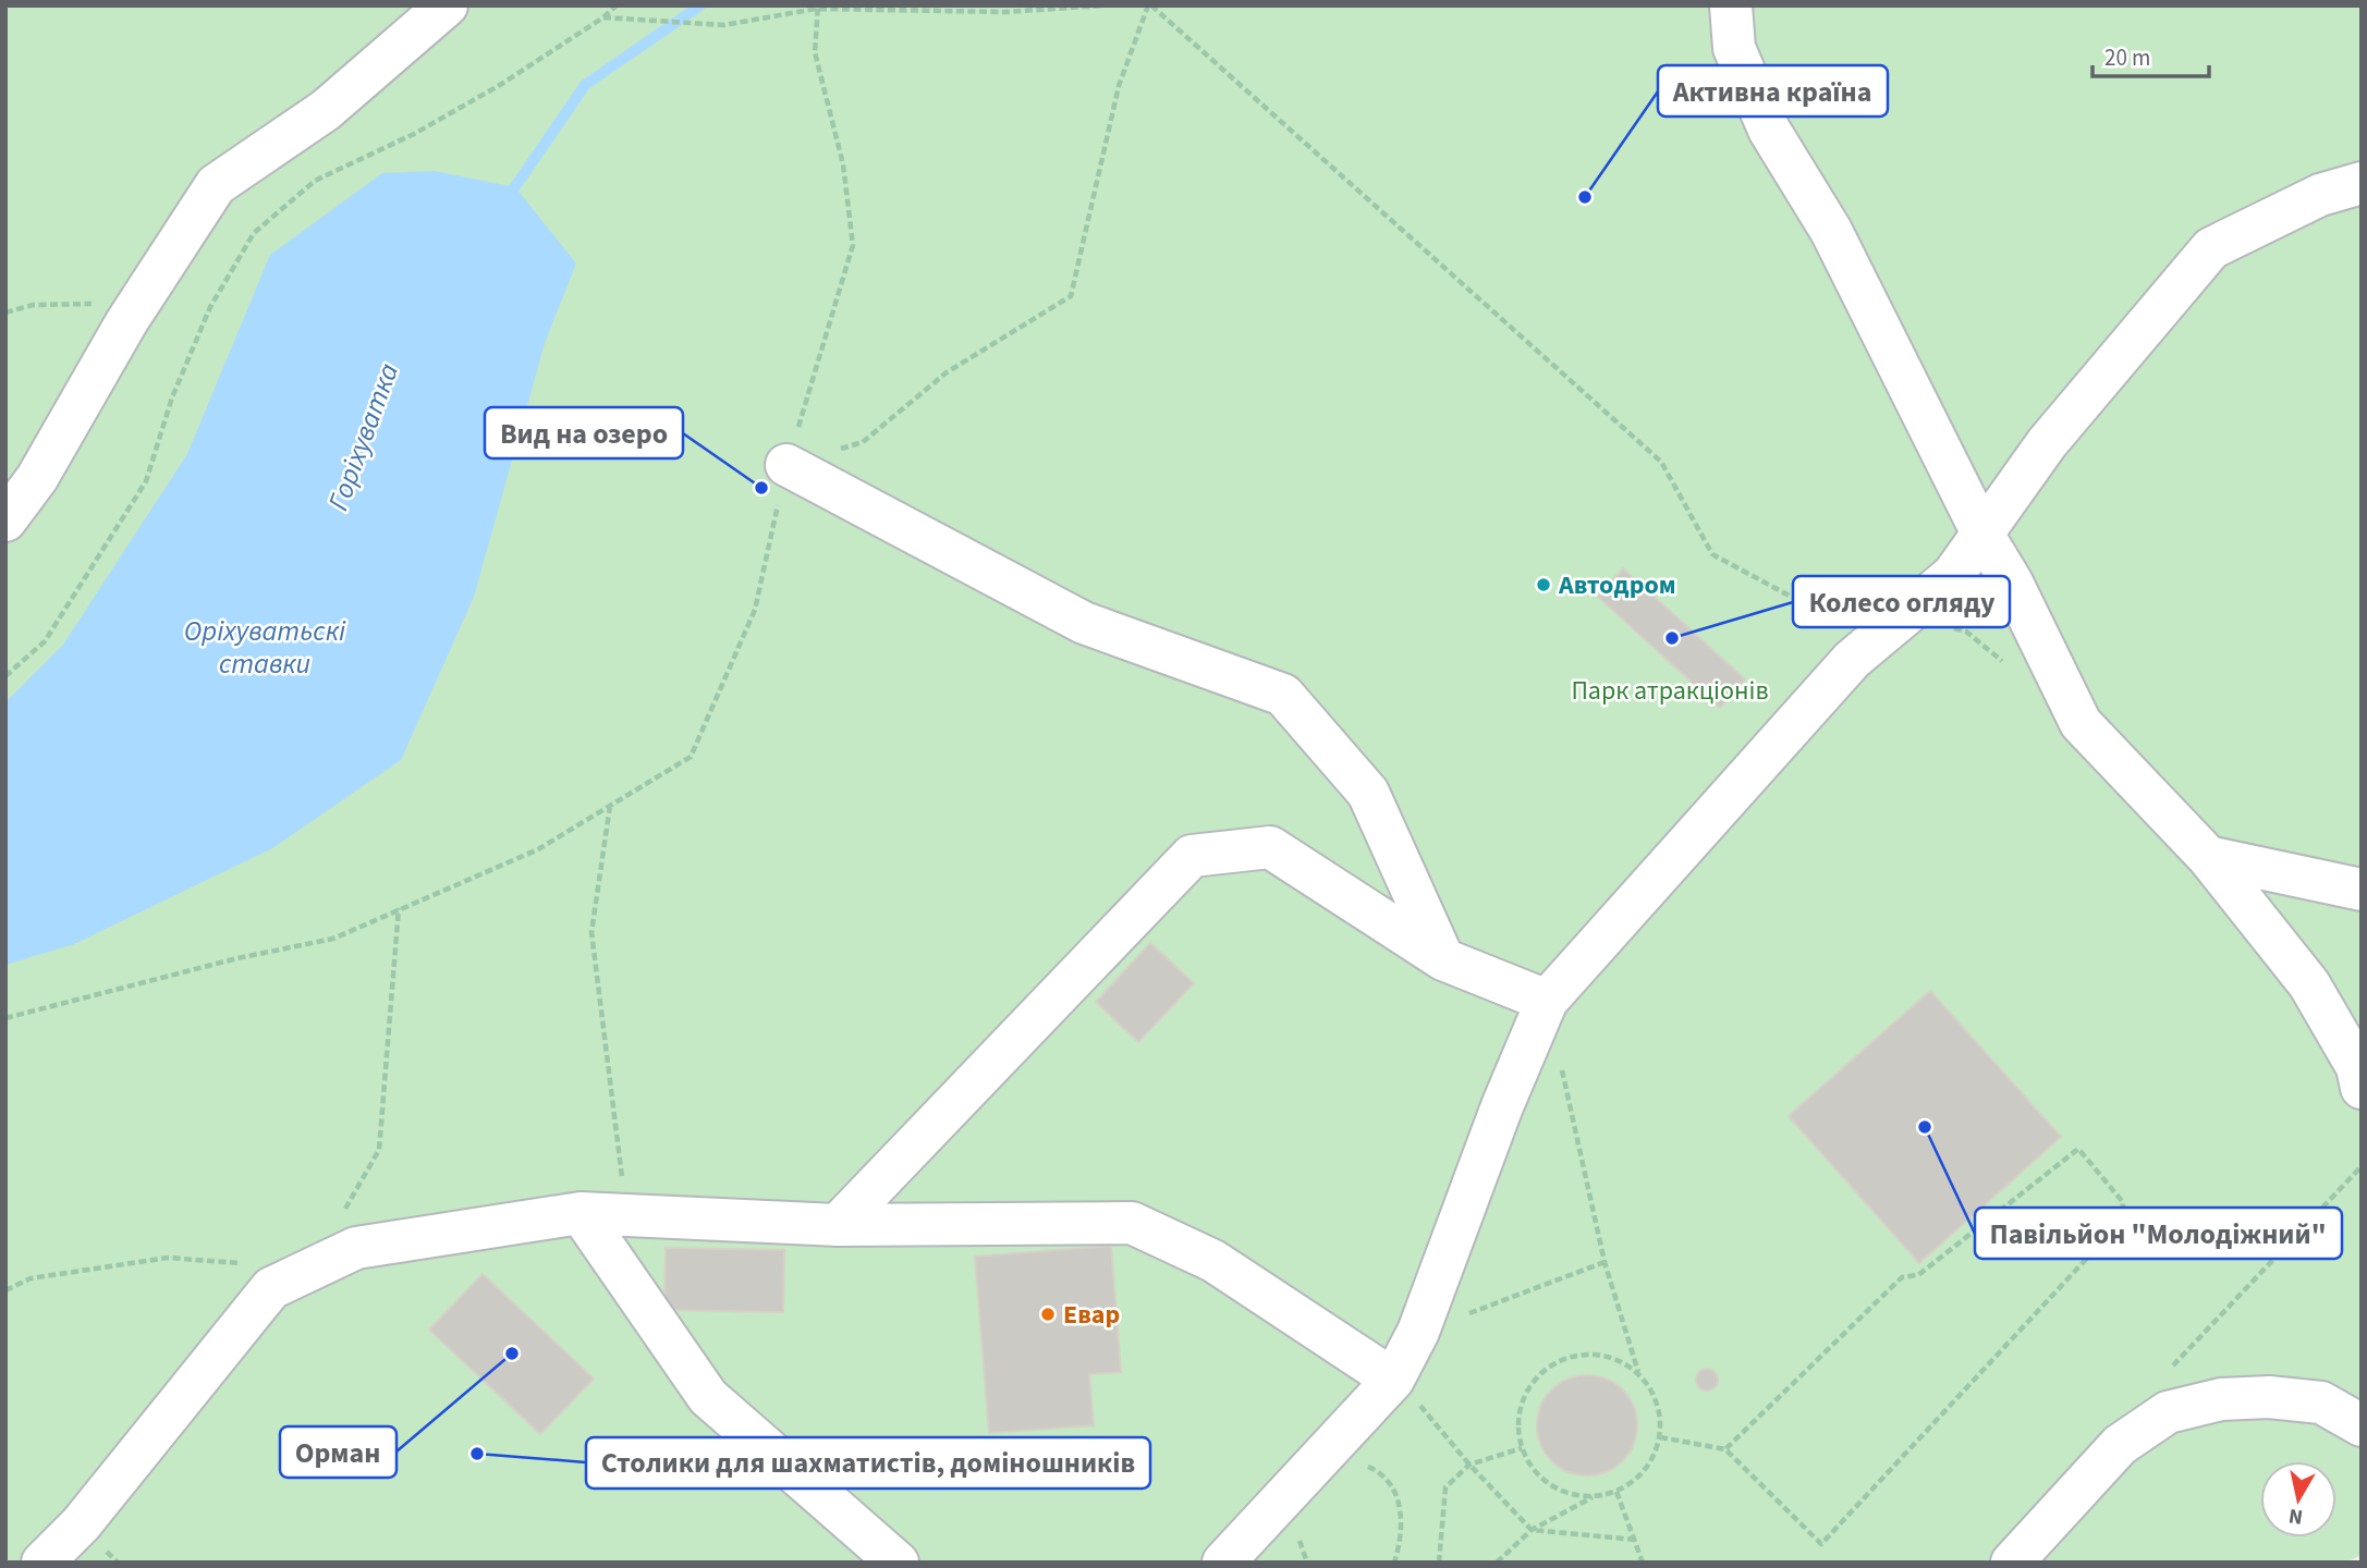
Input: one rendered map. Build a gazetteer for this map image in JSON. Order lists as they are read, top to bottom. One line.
{"water":["Горіхуватка","Оріхуватьскі ставки"],"parks":["Парк атракціонів"],"places":["Активна країна","Вид на озеро","Автодром","Колесо огляду","Павільйон \"Молодіжний\"","Евар","Орман","Столики для шахматистів, доміношників"],"scale_bar":"20 m","north":"bottom"}
